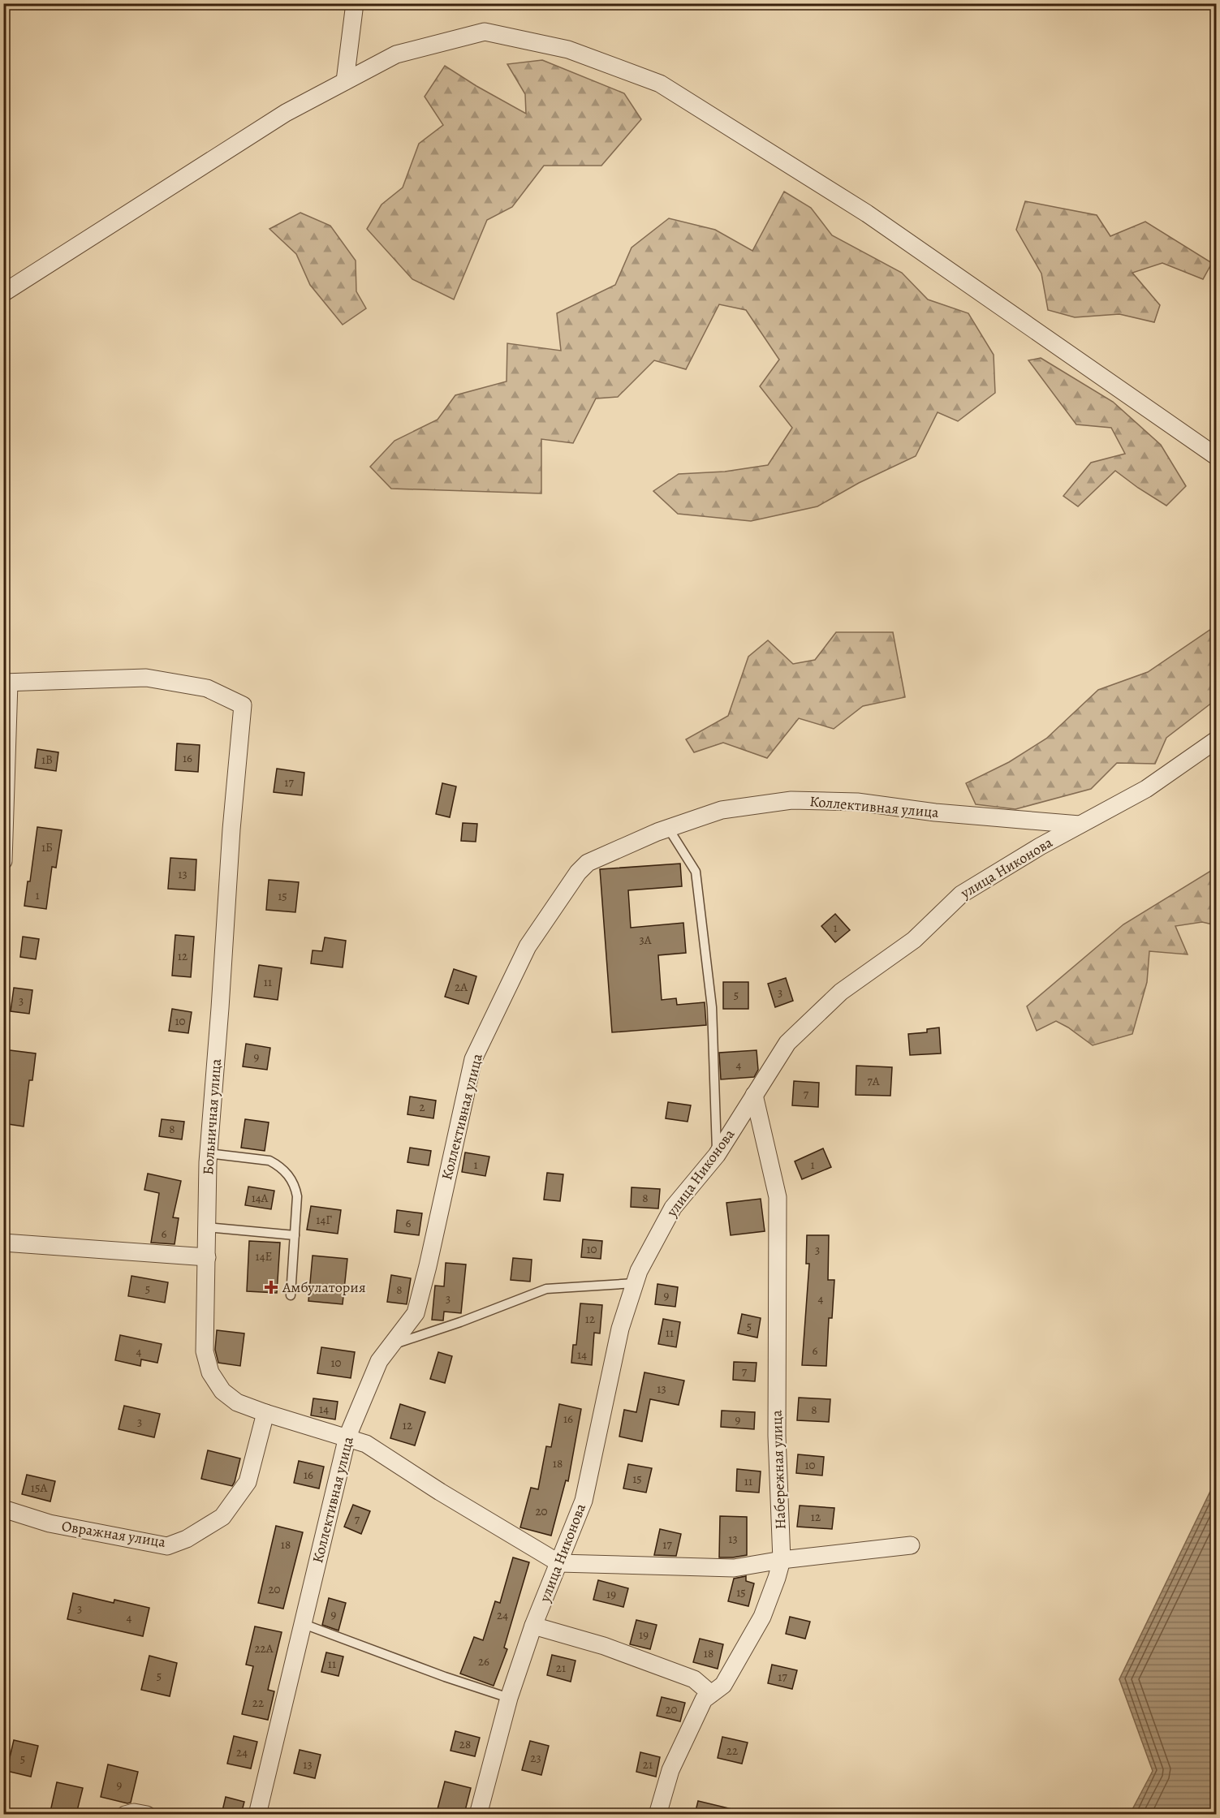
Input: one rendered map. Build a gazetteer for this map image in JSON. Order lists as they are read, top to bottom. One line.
{"streets":{"street":["Коллективная улица","улица Никонова","Больничная улица","Набережная улица","Овражная улица"]},"crossings":[["Коллективная улица","улица Никонова"],["Коллективная улица","Больничная улица"],["улица Никонова","Больничная улица"],["улица Никонова","Набережная улица"],["Больничная улица","Овражная улица"]],"places":{"health":["Амбулатория"]},"house_numbers":["16","1В","17","1Б","13","1","15","1","3А","12","11","2А","3","5","3","10","9","4","7А","7","2","8","1","1","14А","8","14Г","6","6","10","3","14Е","5","8","9","3","4","12","5","11","6","4","14","10","7","13","14","8","16","9","3","12","18","10","16","15","11","15А","20","12","7","13","18","17","20","15","19","3","9","24","4","19","22А","18","26","11","21","5","17","22","20","28","22","24","23","5","13","21","9"]}
